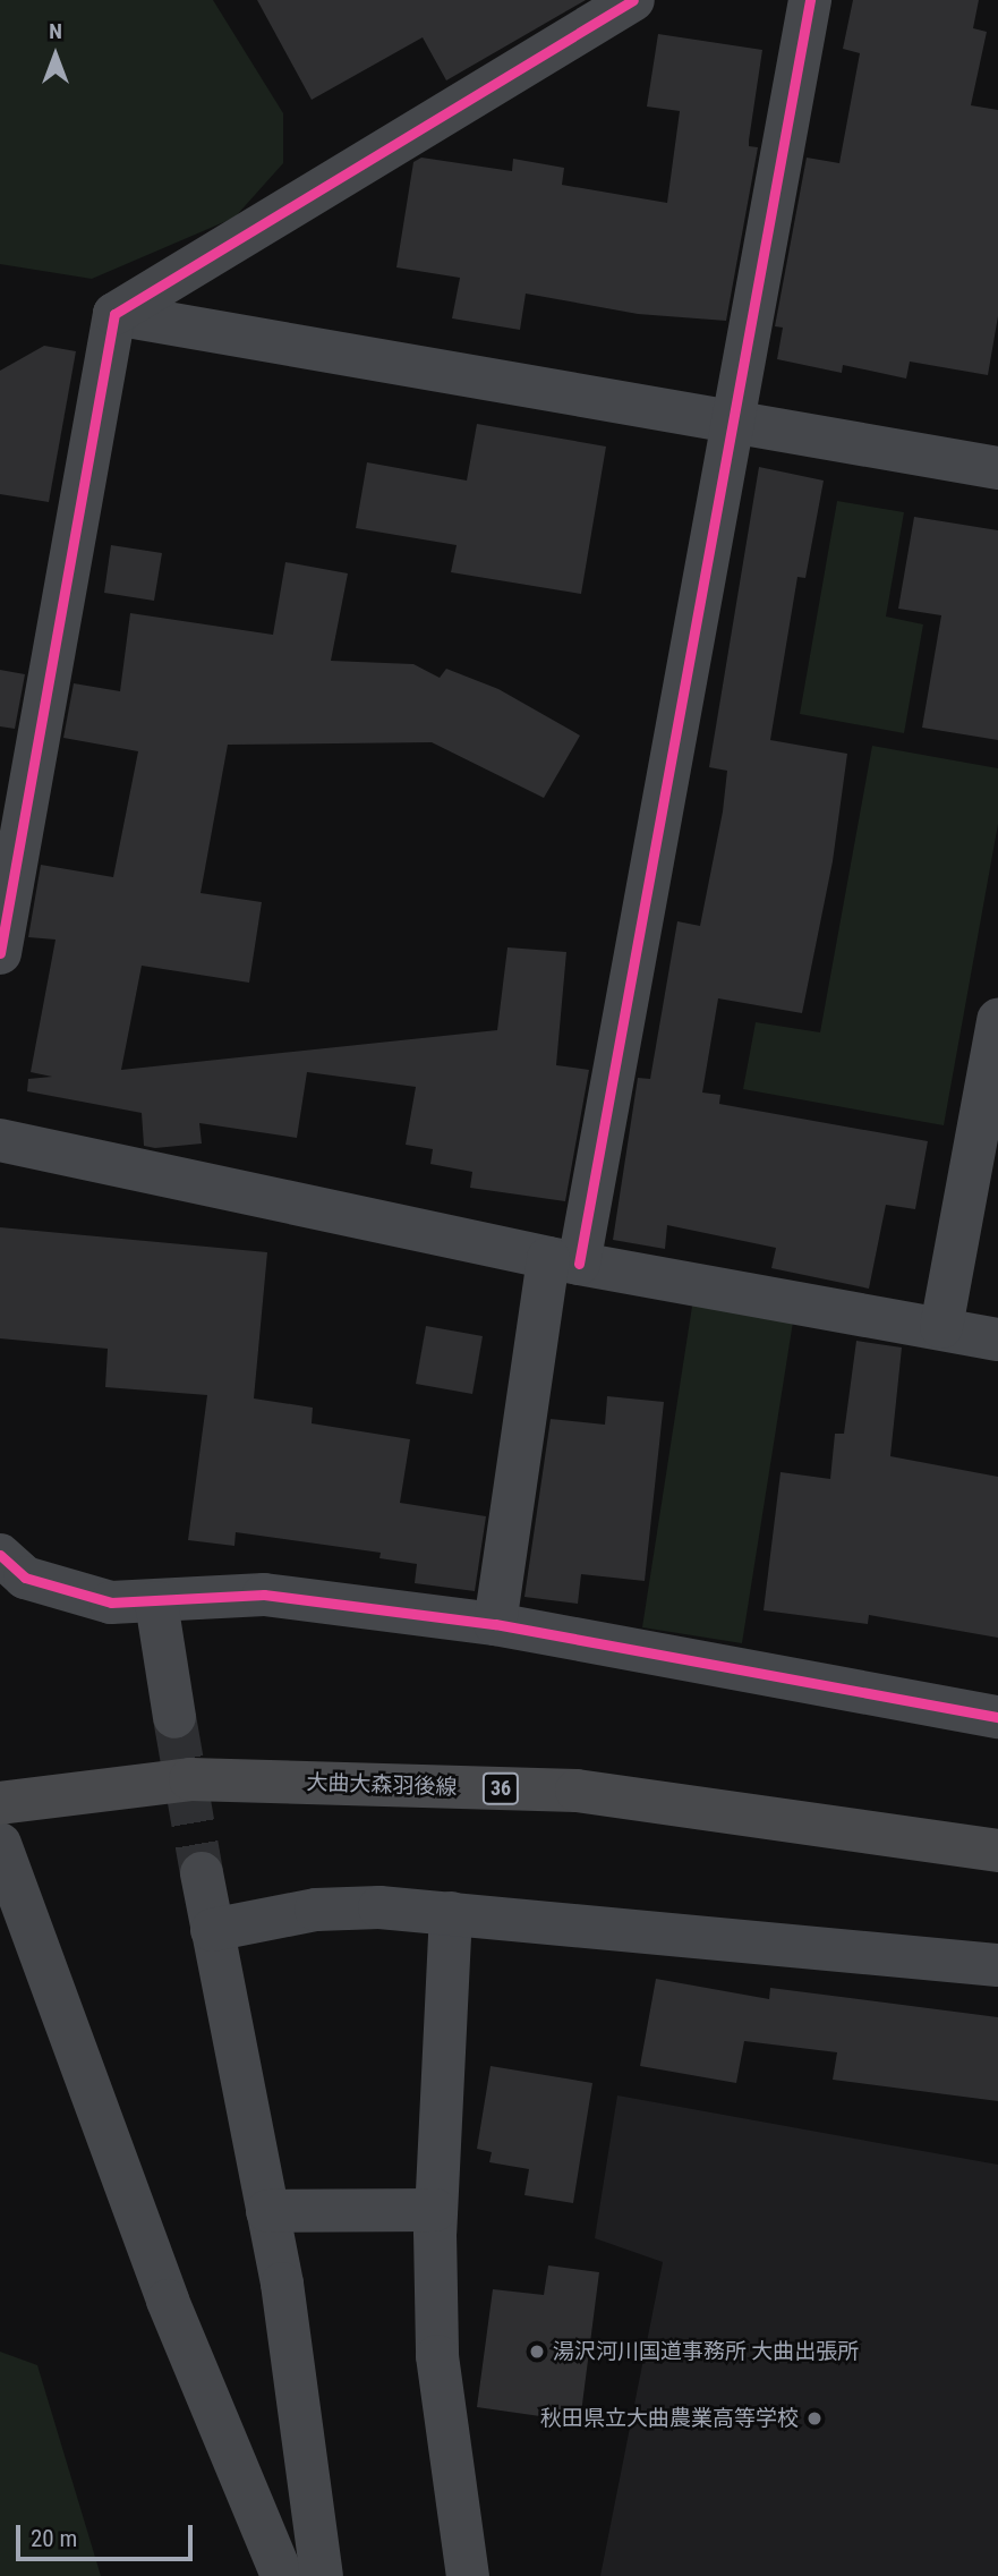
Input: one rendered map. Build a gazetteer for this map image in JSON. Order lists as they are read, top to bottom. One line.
{"streets":{"main road":["大曲大森羽後線","36"]},"places":["湯沢河川国道事務所 大曲出張所","秋田県立大曲農業高等学校"],"scale_bar":"20 m","north":"top"}
